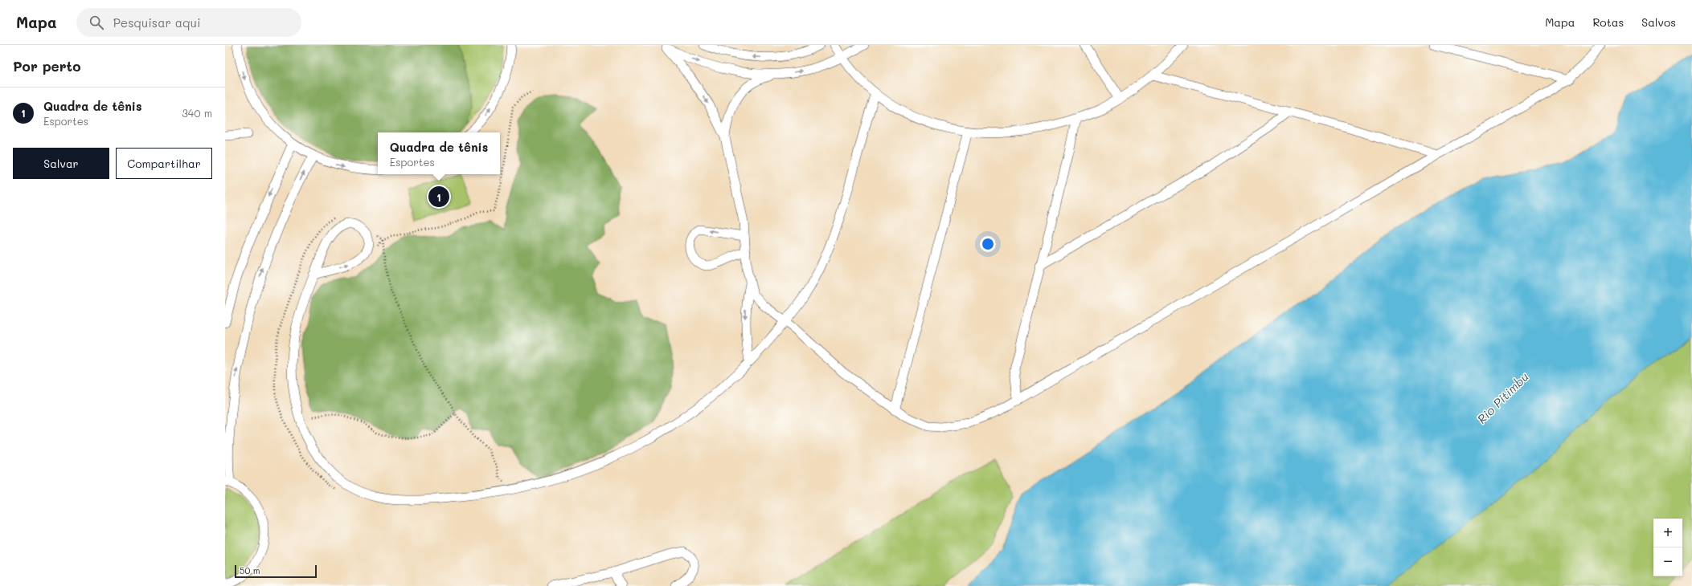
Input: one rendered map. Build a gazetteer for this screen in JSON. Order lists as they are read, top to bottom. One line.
{"water":["Rio Pitimbu"],"scale_bar":"50 m","page":{"header":"Mapa","search":"Pesquisar aqui","nav":["Mapa","Rotas","Salvos"],"heading":"Por perto","list":[{"mark":"1","name":"Quadra de tênis","note":"Esportes","value":"340 m"}],"popup":["Quadra de tênis","Esportes"],"buttons":["Salvar","Compartilhar"],"pins":"1","map_buttons":["+","−"],"scale":"50 m"}}
